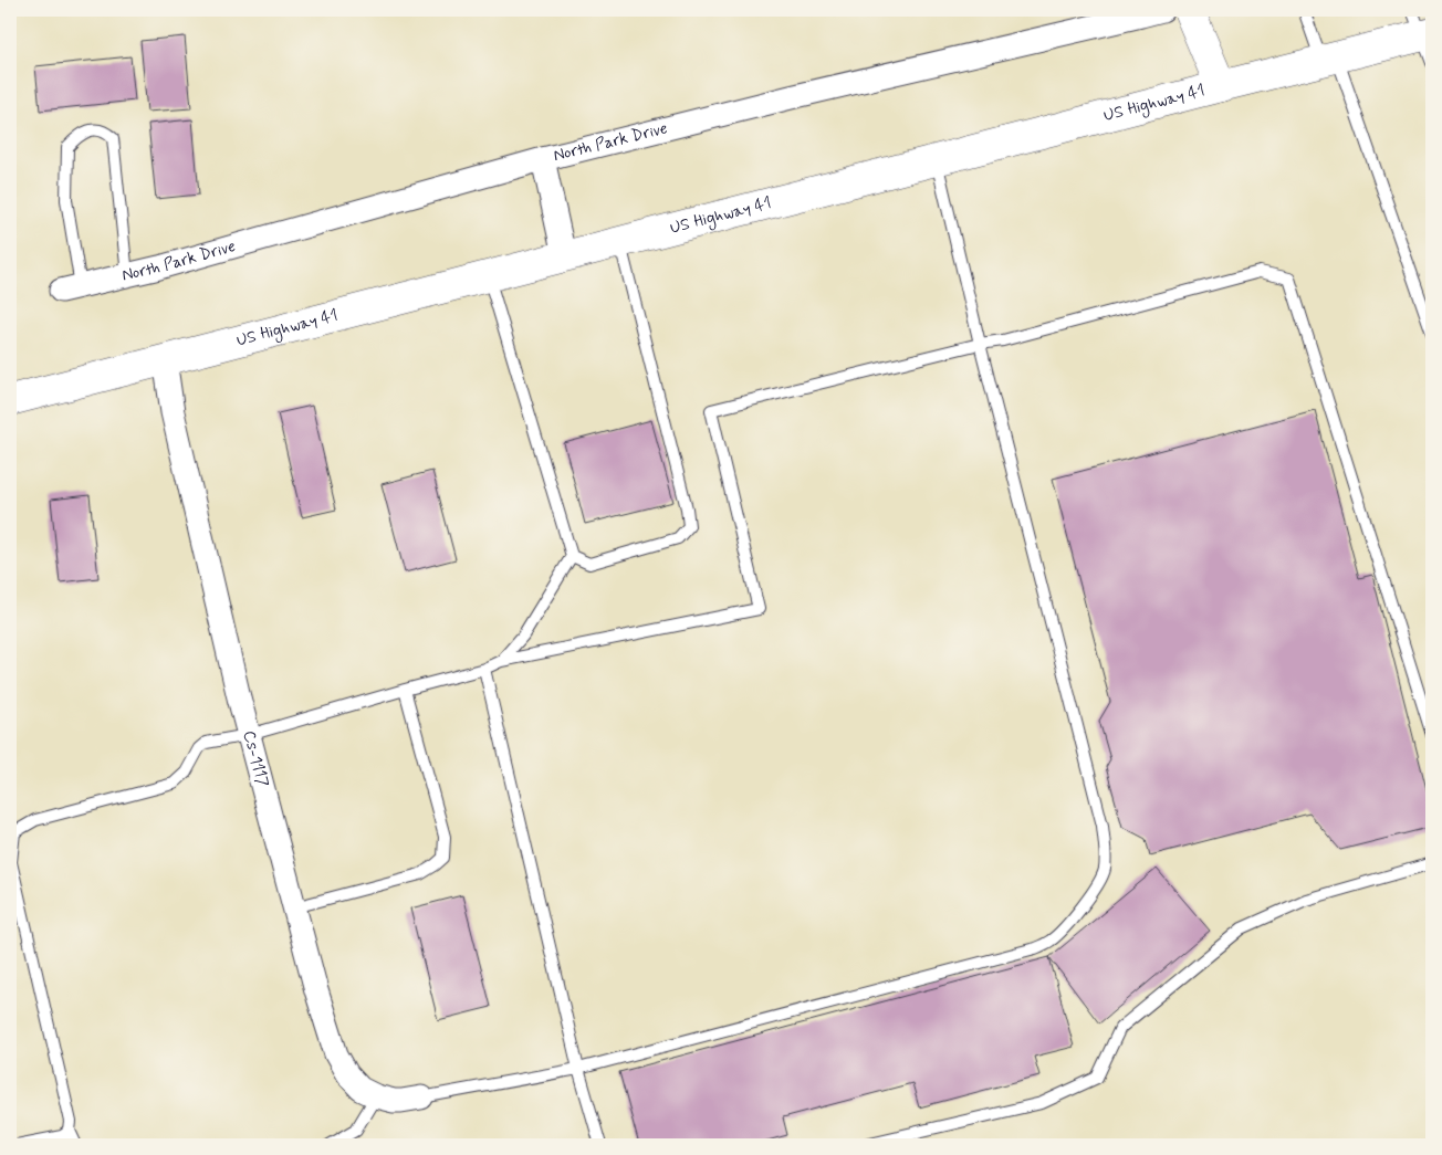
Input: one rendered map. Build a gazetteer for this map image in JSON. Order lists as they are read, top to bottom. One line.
{"streets":{"main road":["US Highway 41"],"street":["North Park Drive","Cs-1117"]},"crossings":[["US Highway 41","Cs-1117"]]}
